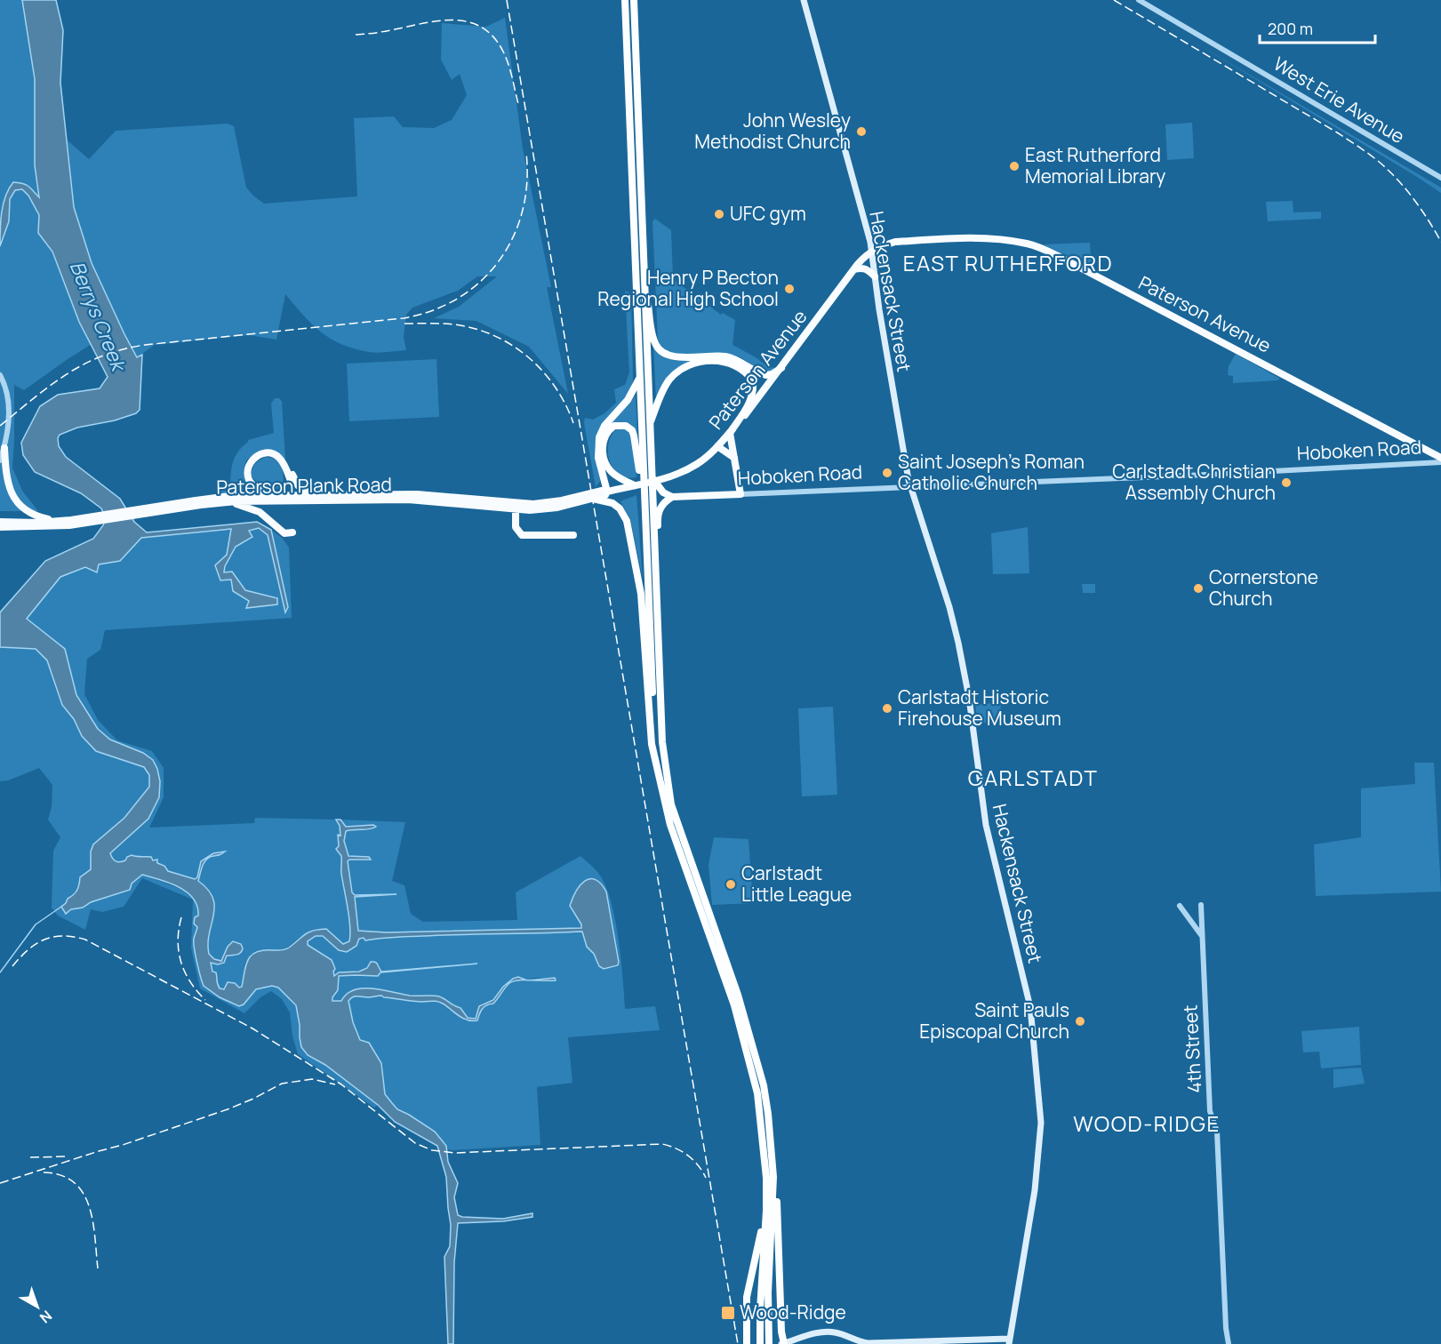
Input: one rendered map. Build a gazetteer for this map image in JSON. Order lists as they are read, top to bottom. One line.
{"streets":{"main road":["Hackensack Street","Paterson Avenue","Hoboken Road","Paterson Plank Road"],"street":["West Erie Avenue","4th Street"]},"crossings":[["Hackensack Street","Paterson Avenue"],["Hackensack Street","Hoboken Road"],["Paterson Avenue","Paterson Plank Road"]],"districts":["EAST RUTHERFORD","CARLSTADT","WOOD-RIDGE"],"water":["Berrys Creek"],"places":{"other":["John Wesley Methodist Church","East Rutherford Memorial Library","UFC gym","Henry P Becton Regional High School","Saint Joseph's Roman Catholic Church","Carlstadt Christian Assembly Church","Cornerstone Church","Carlstadt Historic Firehouse Museum","Carlstadt Little League","Saint Pauls Episcopal Church"],"transit":["Wood-Ridge"]},"scale_bar":"200 m","north":"bottom right"}
